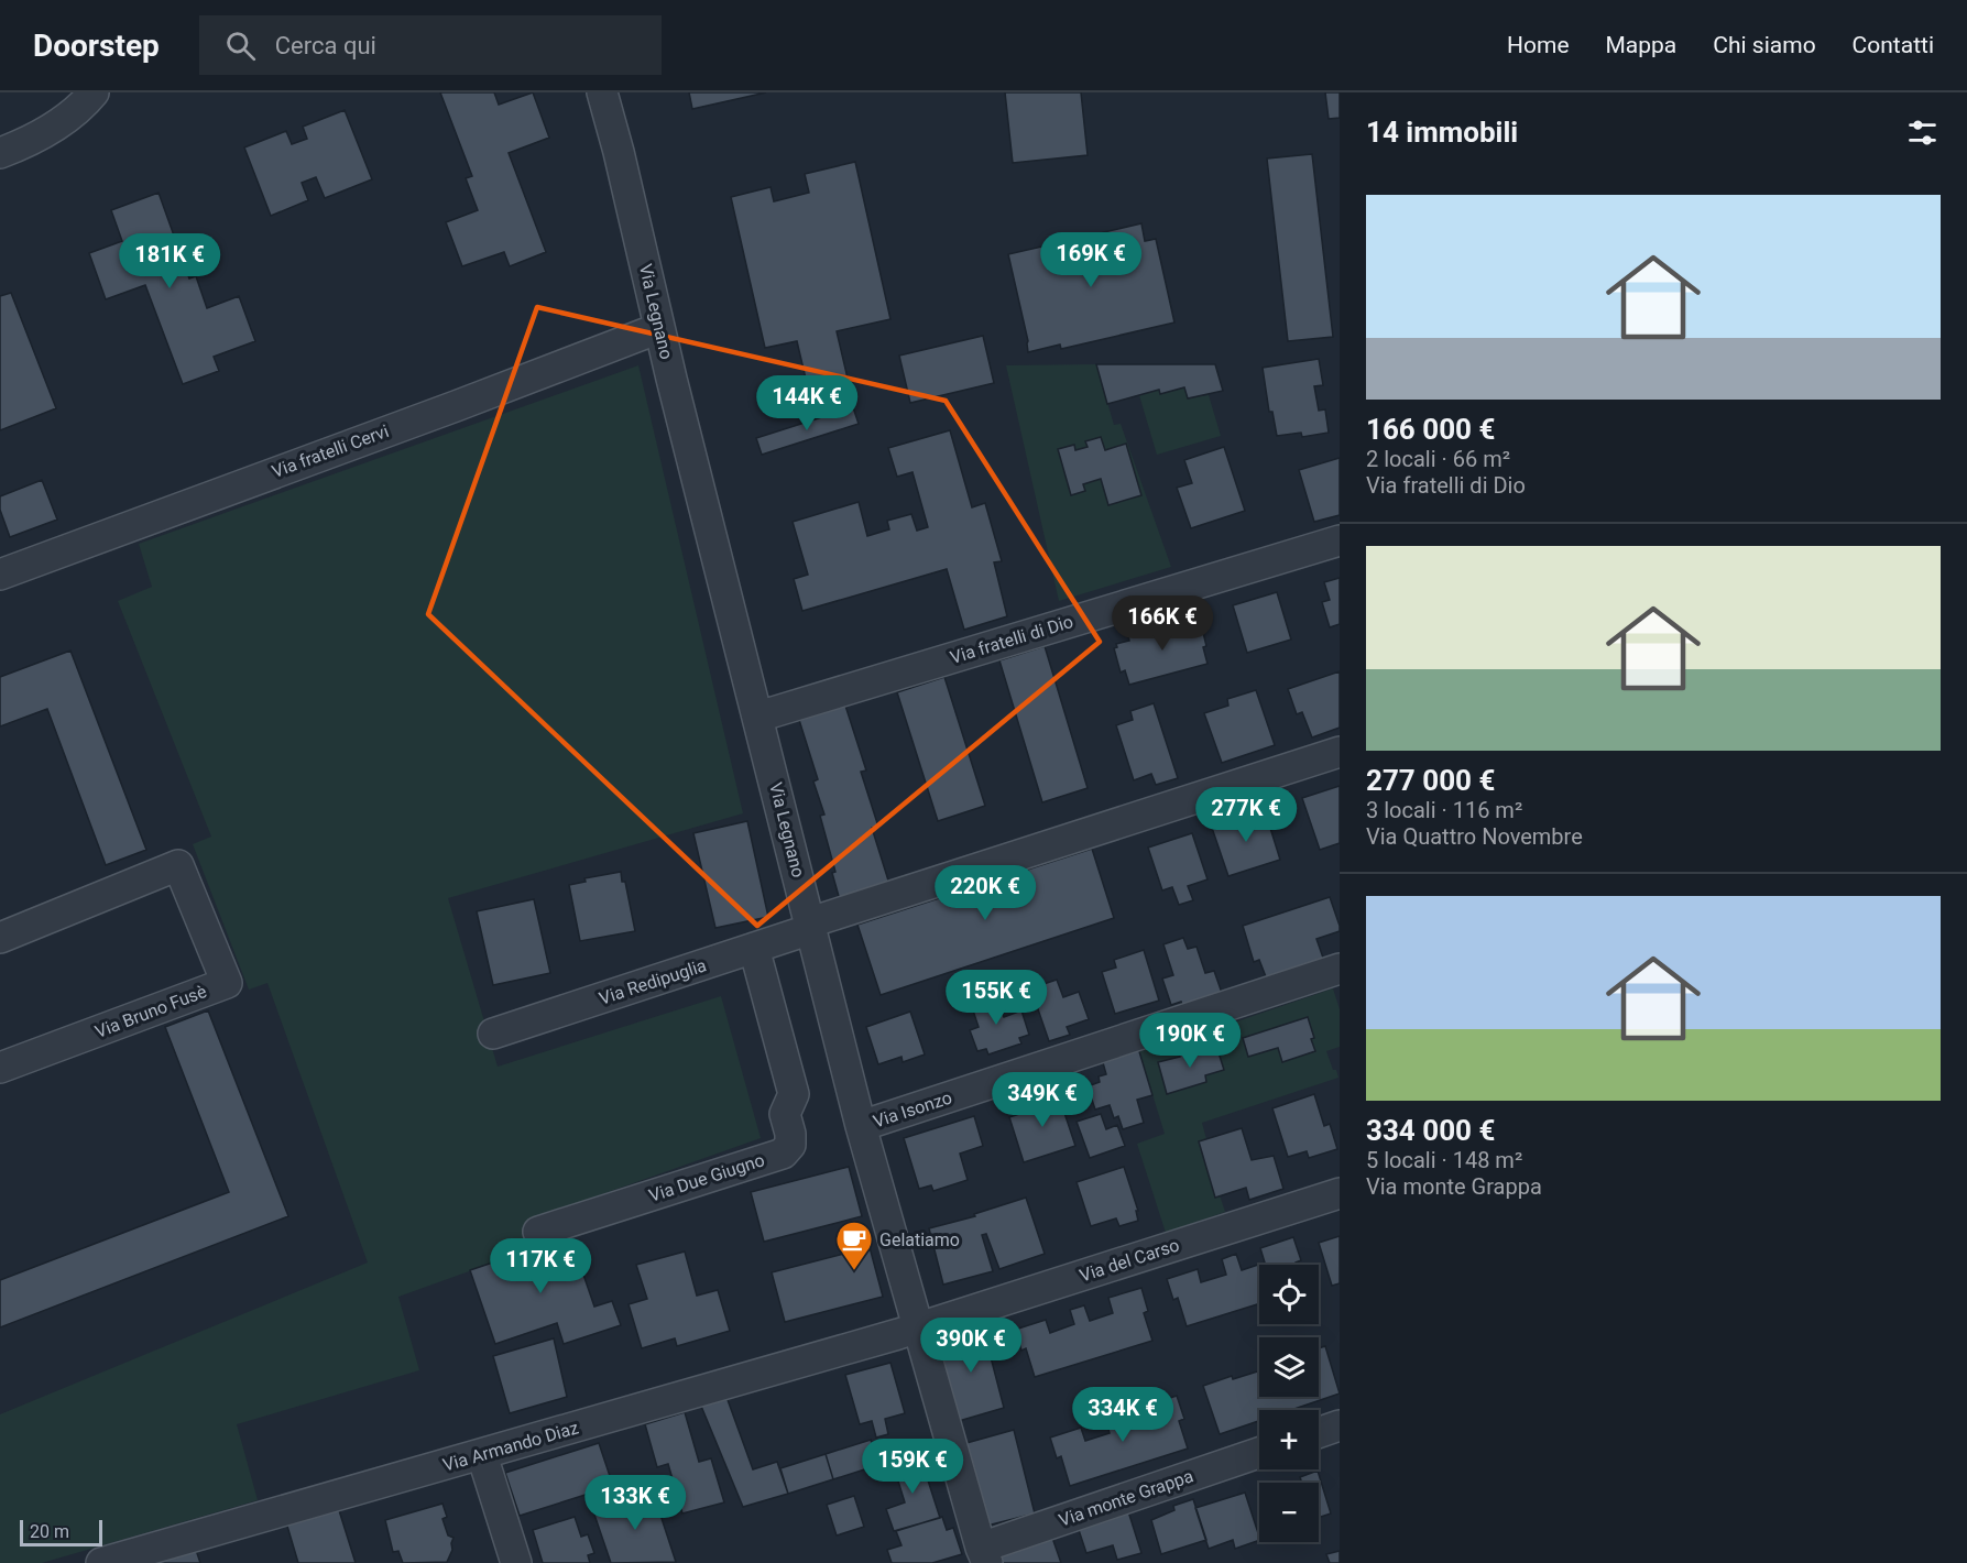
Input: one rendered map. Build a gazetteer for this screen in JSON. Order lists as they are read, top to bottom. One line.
{"streets":{"street":["Via Legnano","Via fratelli Cervi","Via fratelli di Dio","Via Redipuglia","Via Bruno Fusè","Via Isonzo","Via Due Giugno","Via del Carso","Via Armando Diaz","Via monte Grappa"]},"crossings":[["Via Legnano","Via fratelli Cervi"],["Via Legnano","Via fratelli di Dio"],["Via Legnano","Via Redipuglia"],["Via Legnano","Via Isonzo"],["Via Legnano","Via del Carso"],["Via Legnano","Via Armando Diaz"],["Via Legnano","Via monte Grappa"],["Via Redipuglia","Via Due Giugno"],["Via del Carso","Via Armando Diaz"]],"places":{"cafe":["Gelatiamo"]},"scale_bar":"20 m","page":{"header":"Doorstep","search":"Cerca qui","nav":["Home","Mappa","Chi siamo","Contatti"],"heading":"14 immobili","list":[{"name":"166 000 €","note":"2 locali · 66 m² · Via fratelli di Dio"},{"name":"277 000 €","note":"3 locali · 116 m² · Via Quattro Novembre"},{"name":"334 000 €","note":"5 locali · 148 m² · Via monte Grappa"}],"price":["169K €","181K €","144K €","166K €","277K €","220K €","155K €","190K €","349K €","117K €","390K €","334K €","159K €","133K €"],"map_buttons":["+","−"],"scale":"20 m"}}
